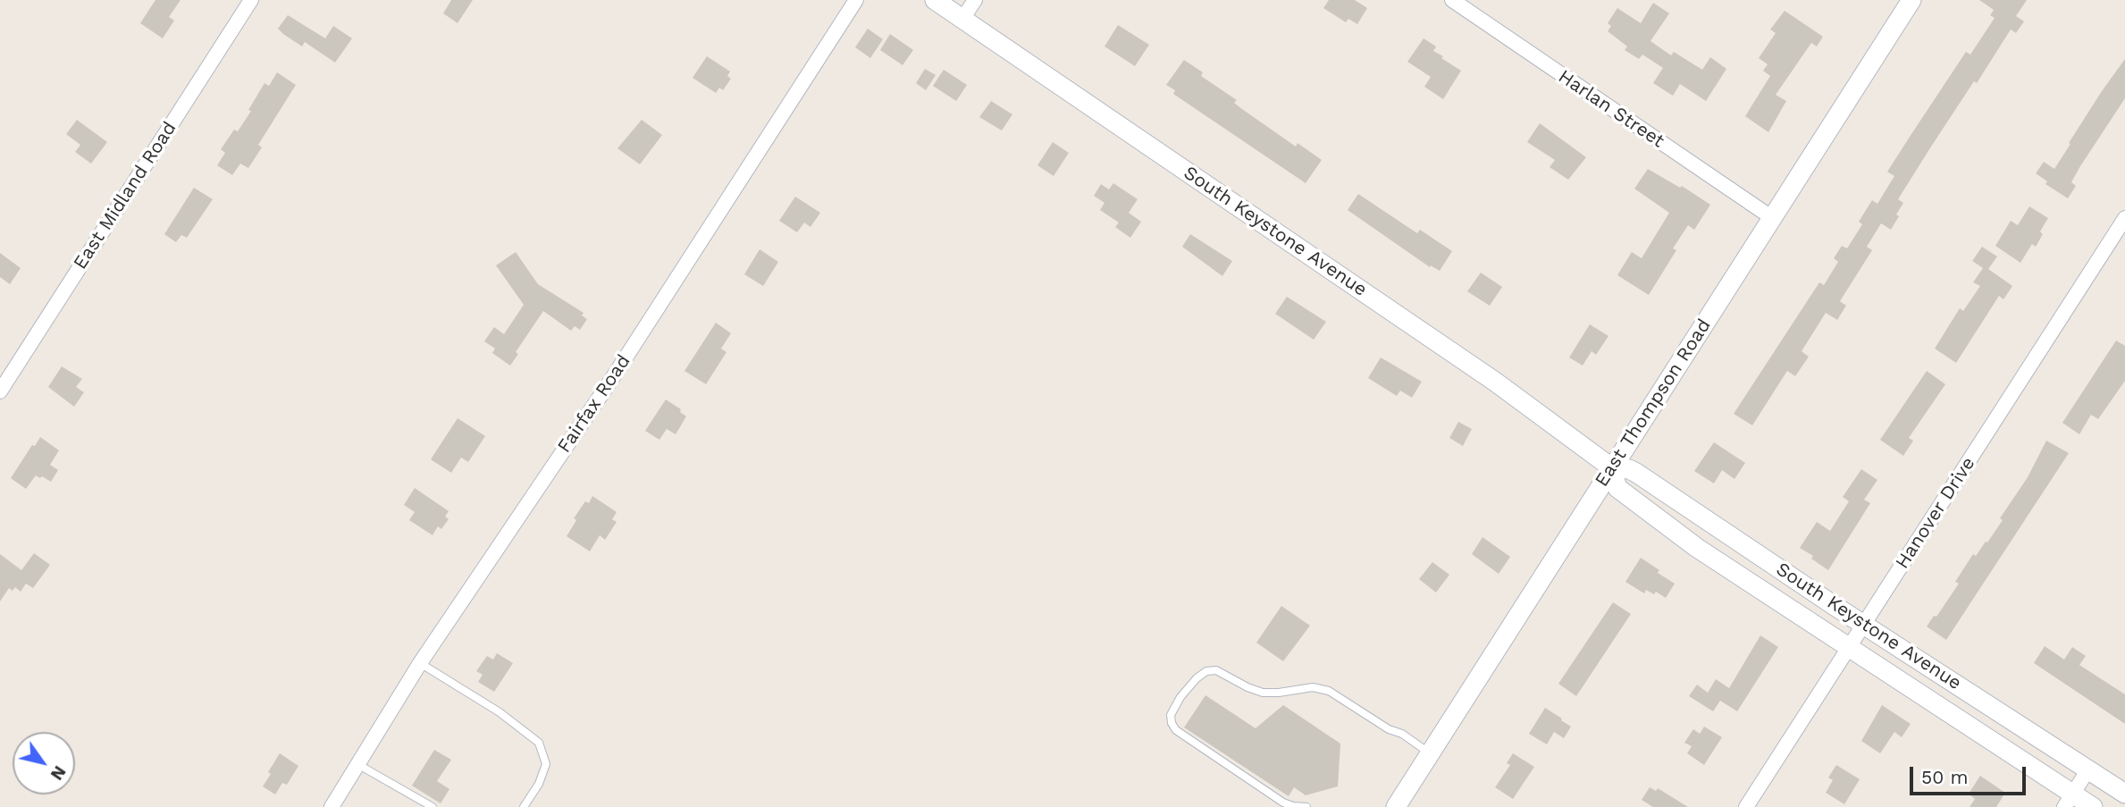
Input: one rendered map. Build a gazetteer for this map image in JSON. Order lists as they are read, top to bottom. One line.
{"streets":{"main road":["South Keystone Avenue","East Thompson Road"],"street":["Harlan Street","East Midland Road","Fairfax Road","Hanover Drive"]},"crossings":[["Harlan Street","East Thompson Road"],["South Keystone Avenue","East Thompson Road"],["South Keystone Avenue","Hanover Drive"]],"scale_bar":"50 m","north":"bottom right"}
